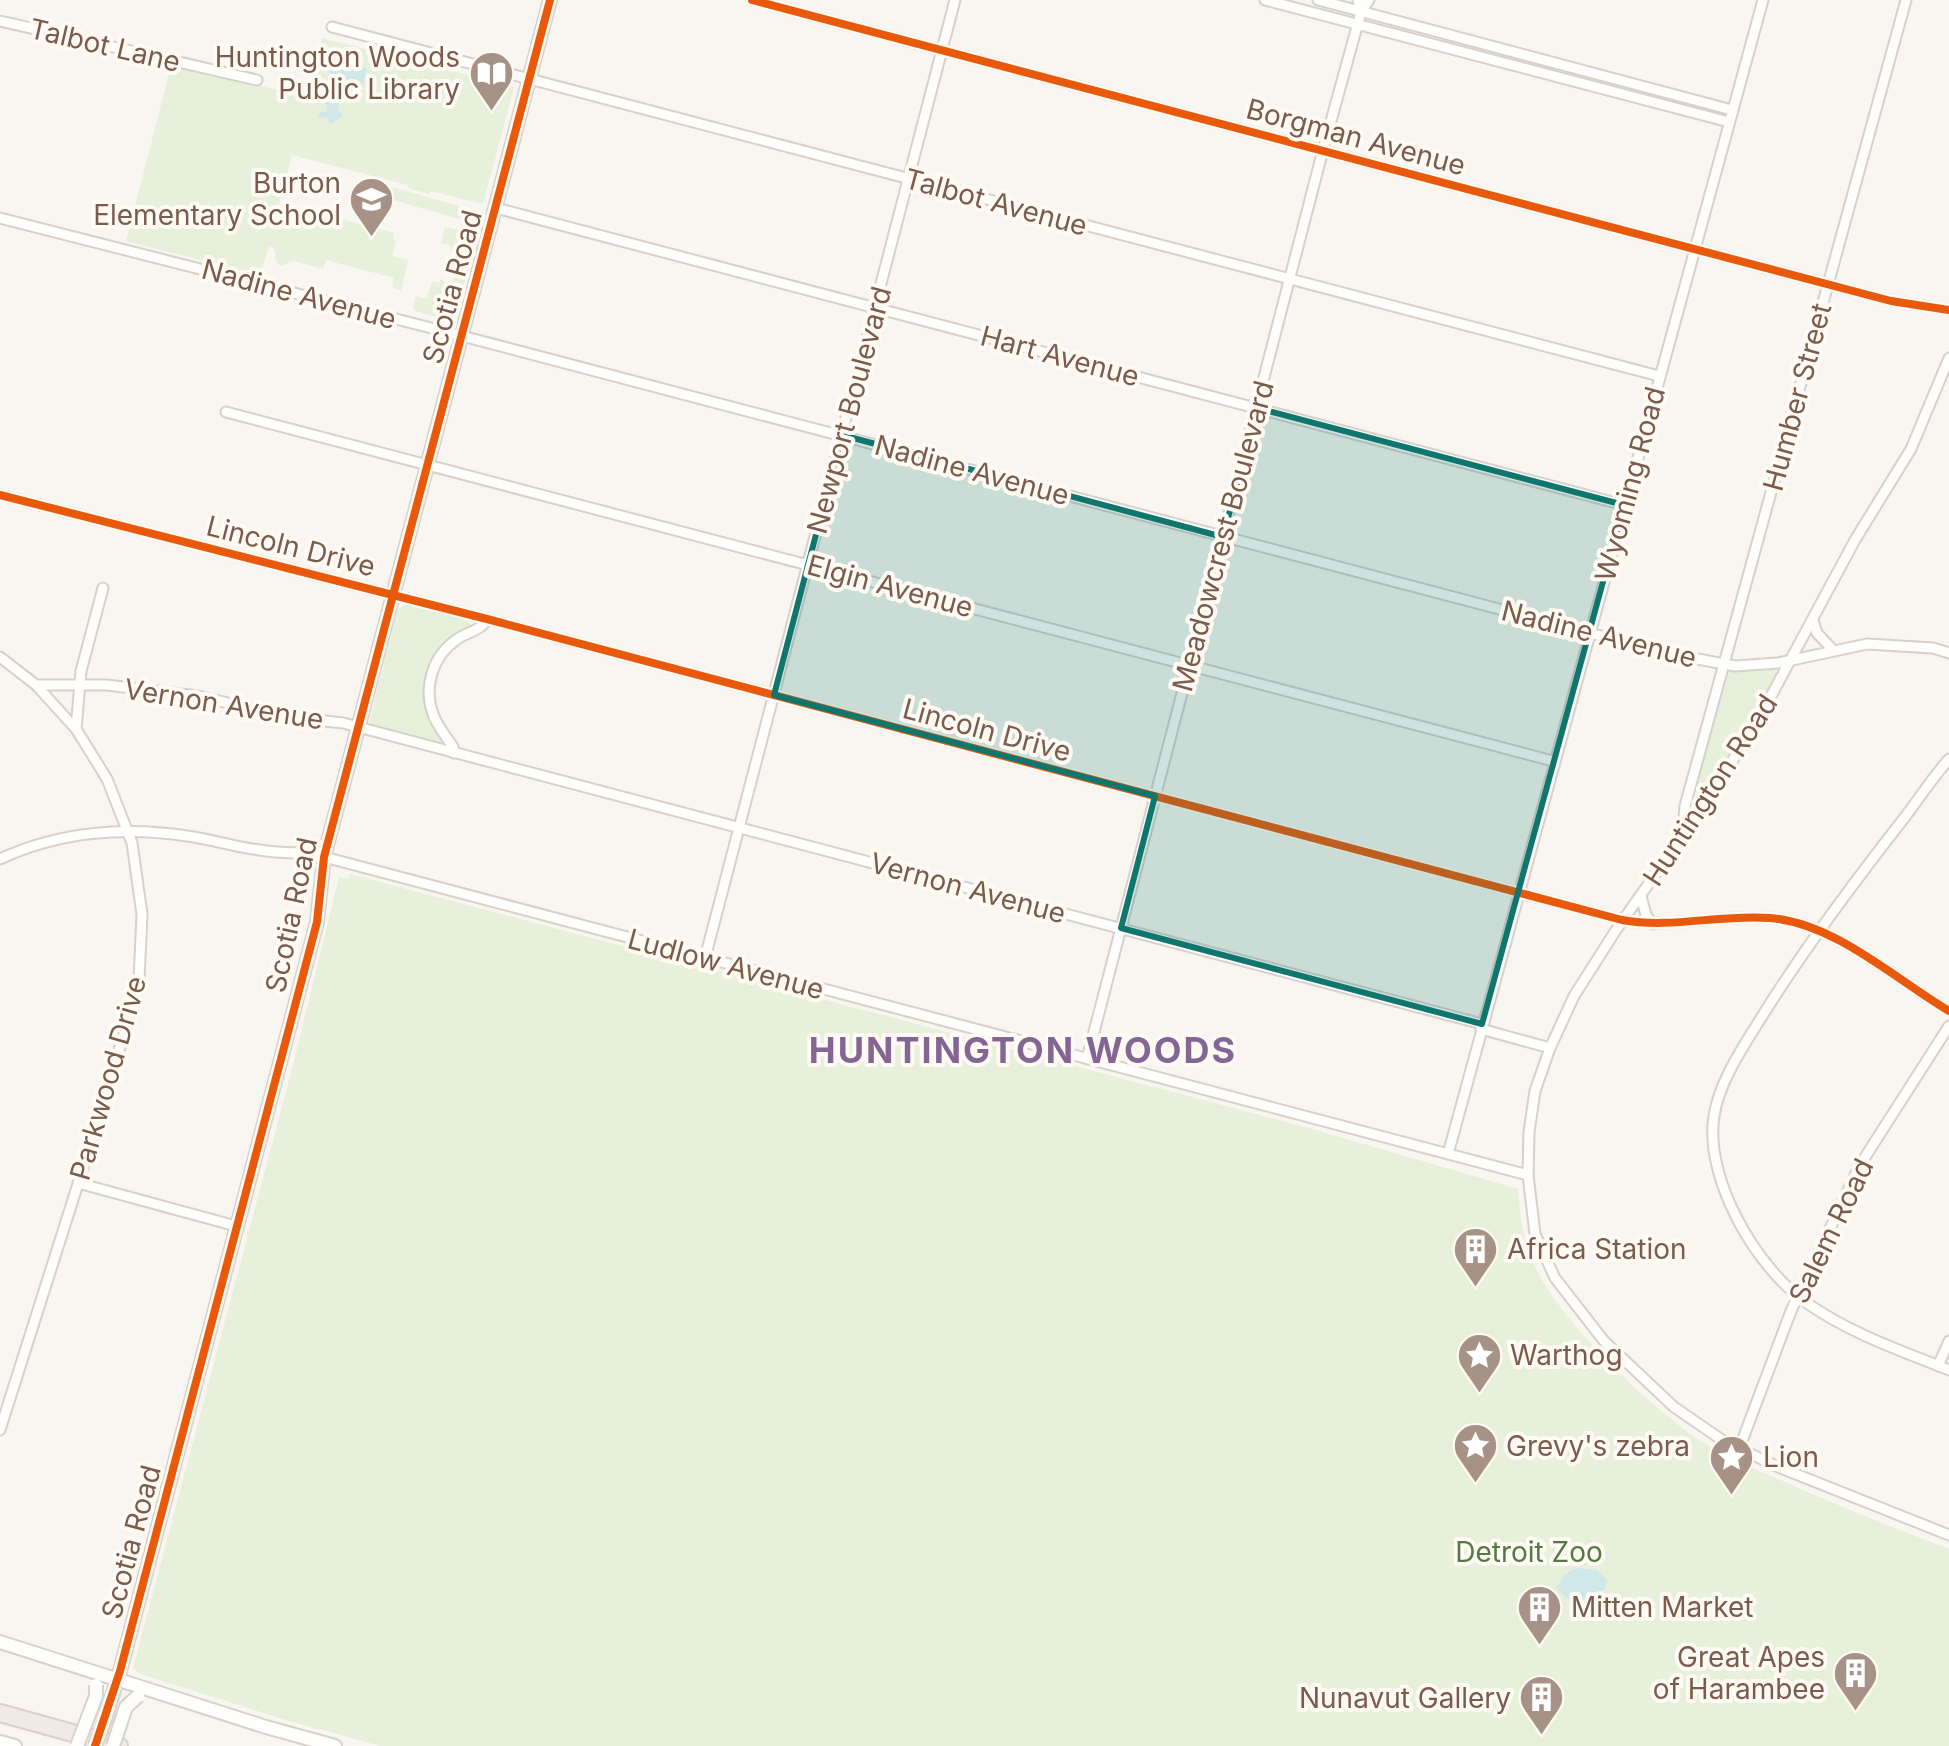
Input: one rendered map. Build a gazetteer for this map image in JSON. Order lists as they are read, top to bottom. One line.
{"streets":{"street":["Talbot Lane","Borgman Avenue","Talbot Avenue","Scotia Road","Nadine Avenue","Hart Avenue","Humber Street","Newport Boulevard","Wyoming Road","Meadowcrest Boulevard","Lincoln Drive","Elgin Avenue","Vernon Avenue","Huntington Road","Ludlow Avenue","Parkwood Drive","Salem Road"]},"crossings":[["Borgman Avenue","Humber Street"],["Borgman Avenue","Newport Boulevard"],["Borgman Avenue","Wyoming Road"],["Borgman Avenue","Meadowcrest Boulevard"],["Talbot Avenue","Scotia Road"],["Talbot Avenue","Newport Boulevard"],["Talbot Avenue","Wyoming Road"],["Talbot Avenue","Meadowcrest Boulevard"],["Scotia Road","Nadine Avenue"],["Scotia Road","Hart Avenue"],["Scotia Road","Lincoln Drive"],["Scotia Road","Elgin Avenue"],["Scotia Road","Vernon Avenue"],["Scotia Road","Ludlow Avenue"],["Nadine Avenue","Humber Street"],["Nadine Avenue","Newport Boulevard"],["Nadine Avenue","Wyoming Road"],["Nadine Avenue","Meadowcrest Boulevard"],["Nadine Avenue","Huntington Road"],["Hart Avenue","Newport Boulevard"],["Hart Avenue","Wyoming Road"],["Hart Avenue","Meadowcrest Boulevard"],["Humber Street","Huntington Road"],["Newport Boulevard","Lincoln Drive"],["Newport Boulevard","Elgin Avenue"],["Newport Boulevard","Vernon Avenue"],["Newport Boulevard","Ludlow Avenue"],["Wyoming Road","Lincoln Drive"],["Wyoming Road","Elgin Avenue"],["Wyoming Road","Vernon Avenue"],["Wyoming Road","Ludlow Avenue"],["Meadowcrest Boulevard","Lincoln Drive"],["Meadowcrest Boulevard","Elgin Avenue"],["Meadowcrest Boulevard","Vernon Avenue"],["Meadowcrest Boulevard","Ludlow Avenue"],["Lincoln Drive","Huntington Road"],["Vernon Avenue","Huntington Road"],["Vernon Avenue","Parkwood Drive"],["Huntington Road","Ludlow Avenue"],["Huntington Road","Salem Road"],["Ludlow Avenue","Parkwood Drive"]],"districts":["HUNTINGTON WOODS"],"parks":["Detroit Zoo"],"places":{"library":["Huntington Woods Public Library"],"school or university":["Burton Elementary School"],"building":["Africa Station","Mitten Market","Great Apes of Harambee","Nunavut Gallery"],"place":["Warthog","Grevy's zebra","Lion"]}}
